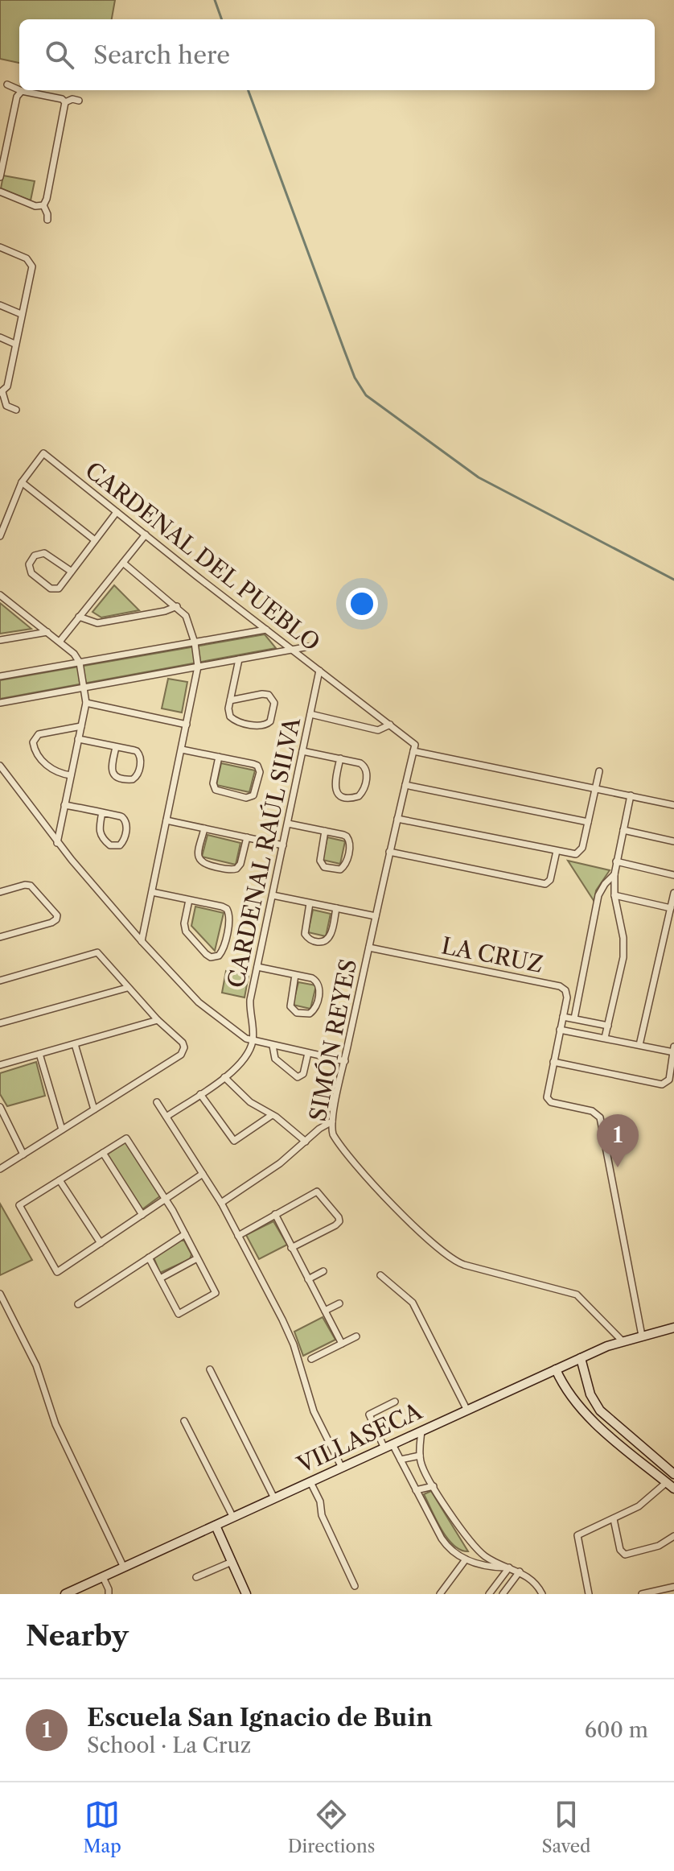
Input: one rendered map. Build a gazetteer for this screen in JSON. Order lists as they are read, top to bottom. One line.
{"streets":{"main road":["VILLASECA"],"street":["CARDENAL DEL PUEBLO","CARDENAL RAÚL SILVA","LA CRUZ","SIMÓN REYES"]},"crossings":[["CARDENAL DEL PUEBLO","CARDENAL RAÚL SILVA"],["CARDENAL DEL PUEBLO","SIMÓN REYES"],["LA CRUZ","SIMÓN REYES"],["LA CRUZ","VILLASECA"],["SIMÓN REYES","VILLASECA"]],"page":{"search":"Search here","pins":"1","heading":"Nearby","list":[{"mark":"1","name":"Escuela San Ignacio de Buin","note":"School · La Cruz","value":"600 m"}],"nav":["Map","Directions","Saved"]}}
